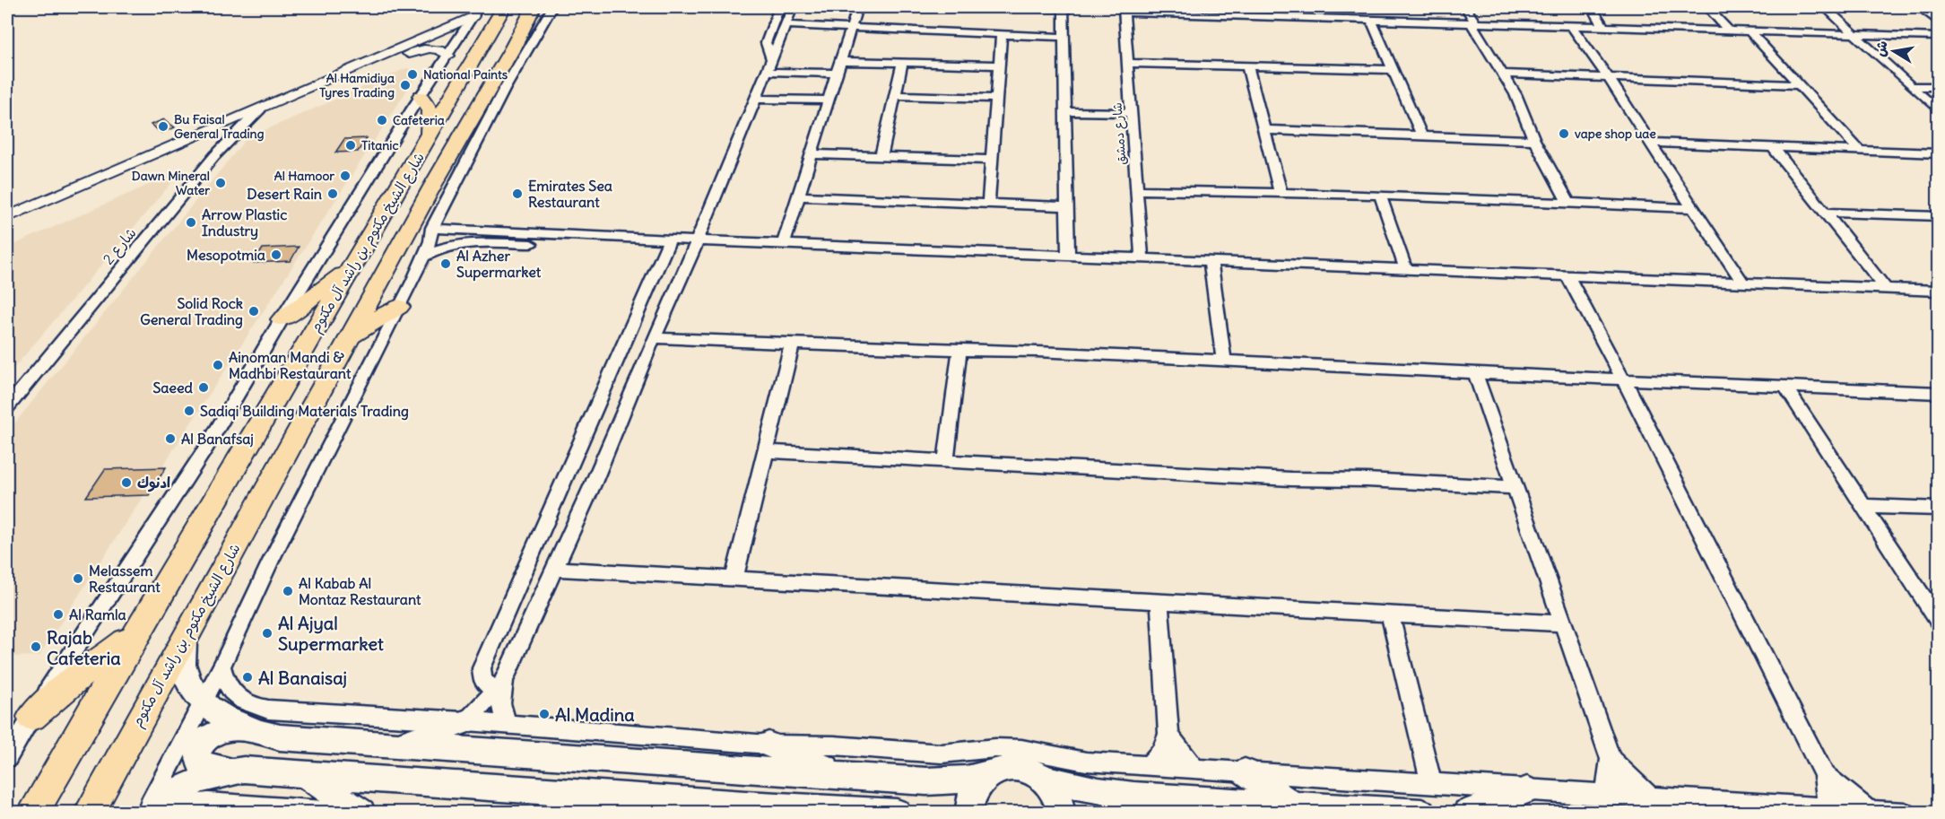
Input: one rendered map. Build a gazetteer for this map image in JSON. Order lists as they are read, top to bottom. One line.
{"streets":{"main road":["شارع الشيخ مكتوم بن راشد آل مكتوم"],"street":["شارع دمشق","شارع 2"]},"places":["National Paints","Al Hamidiya Tyres Trading","Cafeteria","Bu Faisal General Trading","vape shop uae","Titanic","Al Hamoor","Dawn Mineral Water","Desert Rain","Emirates Sea Restaurant","Arrow Plastic Industry","Mesopotmia","Al Azher Supermarket","Solid Rock General Trading","Ainoman Mandi & Madhbi Restaurant","Saeed","Sadiqi Building Materials Trading","Al Banafsaj","ادنوك","Melassem Restaurant","Al Kabab Al Montaz Restaurant","Al Ramla","Al Ajyal Supermarket","Rajab Cafeteria","Al Banaisaj","Al Madina"],"north":"left"}
